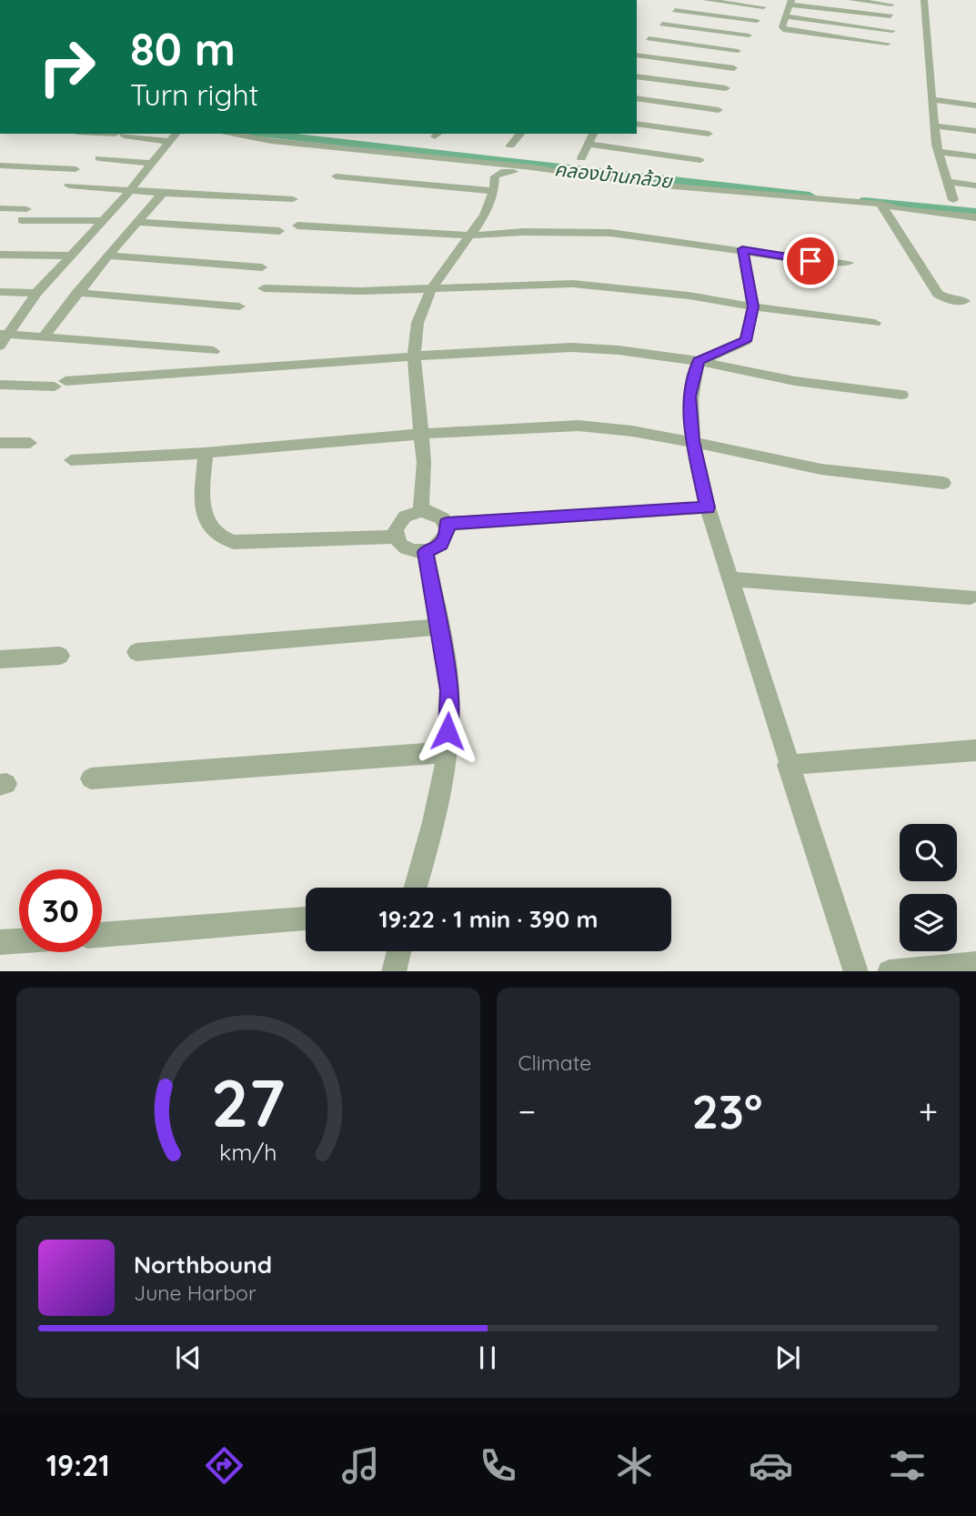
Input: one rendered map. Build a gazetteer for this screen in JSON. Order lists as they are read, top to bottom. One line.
{"water":["คลองบ้านกล้วย"],"page":{"turn":["80 m","Turn right"],"limit":"30","trip":"19:22 · 1 min · 390 m","tile":"Climate","heat":["−","23°","+"],"song":["Northbound","June Harbor"],"tabs":"19:21","gauge":["27","km/h"]}}
